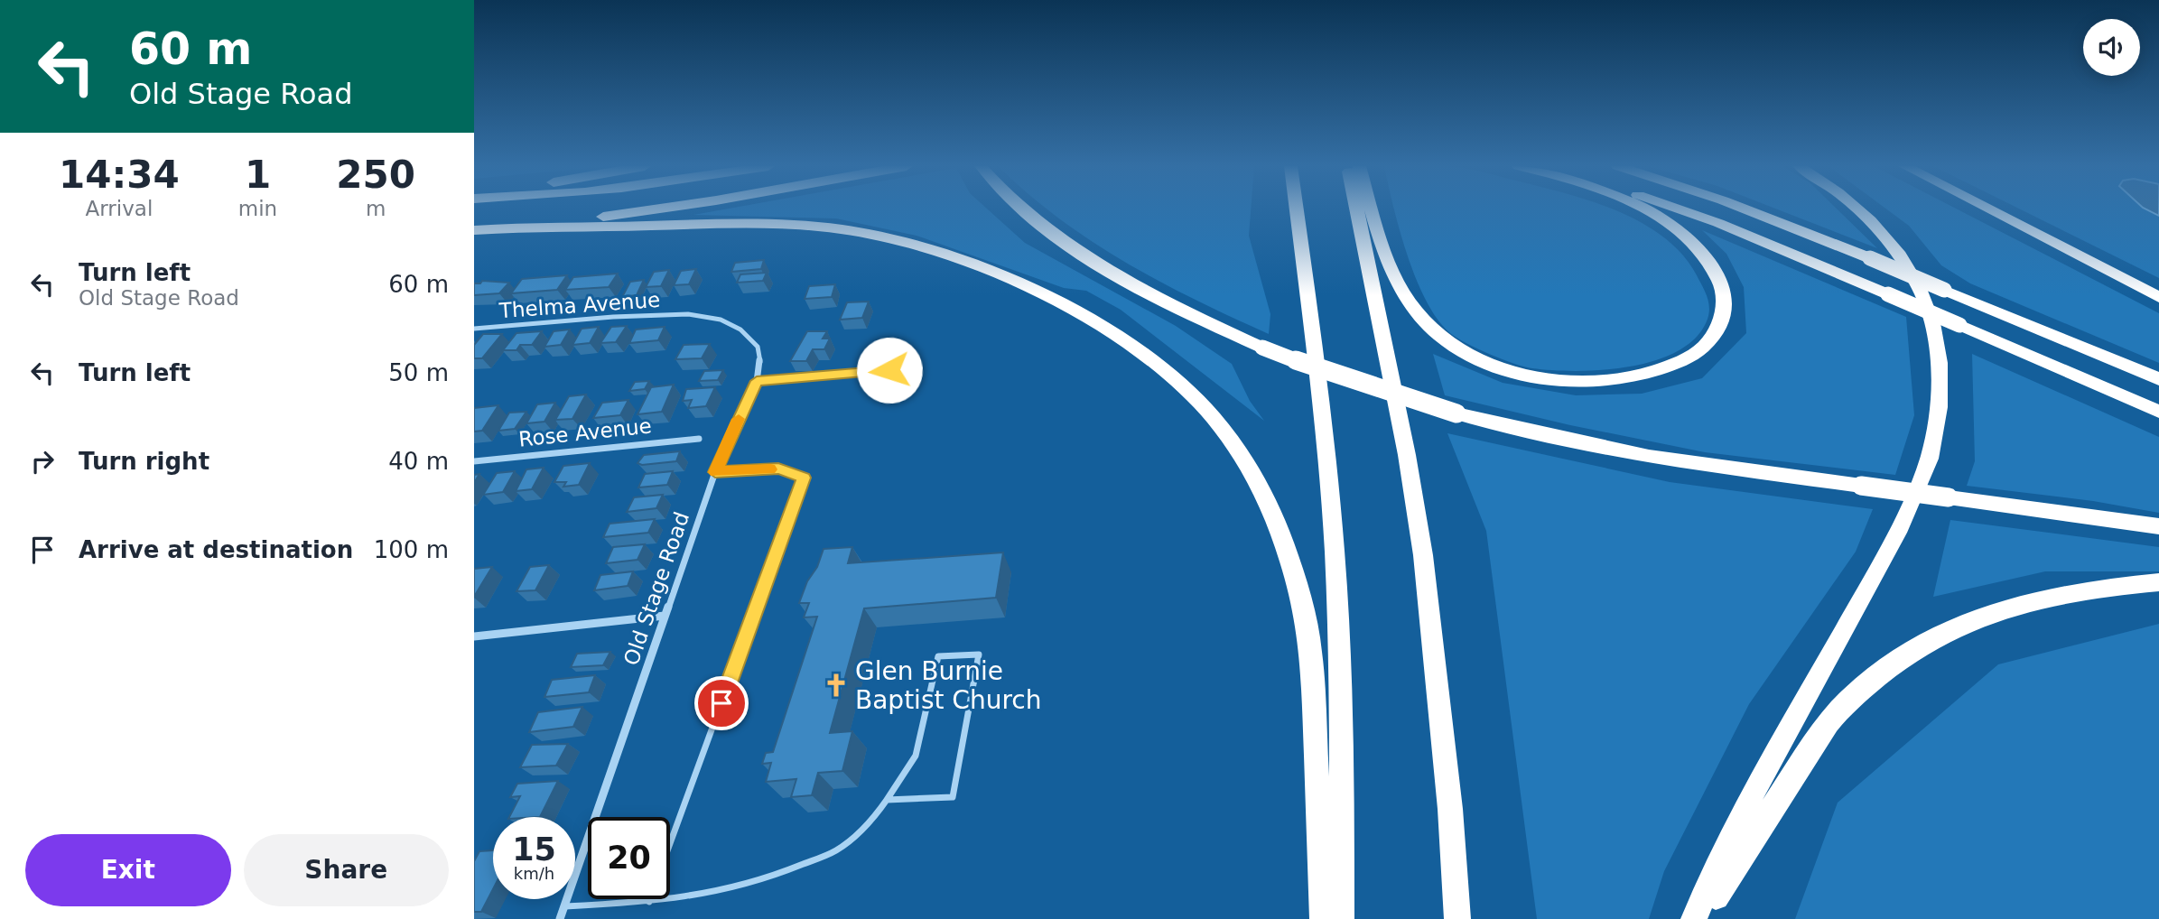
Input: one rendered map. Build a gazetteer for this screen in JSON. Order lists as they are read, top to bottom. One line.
{"streets":{"street":["Thelma Avenue","Rose Avenue","Old Stage Road"]},"crossings":[["Thelma Avenue","Old Stage Road"]],"places":{"church":["Glen Burnie Baptist Church"]},"page":{"turn":["60 m","Old Stage Road"],"eta":["14:34","Arrival","1","min","250","m"],"list":[{"name":"Turn left","note":"Old Stage Road","value":"60 m"},{"name":"Turn left","value":"50 m"},{"name":"Turn right","value":"40 m"},{"name":"Arrive at destination","value":"100 m"}],"speed":"15 km/h","limit":"20","buttons":["Exit","Share"]}}
